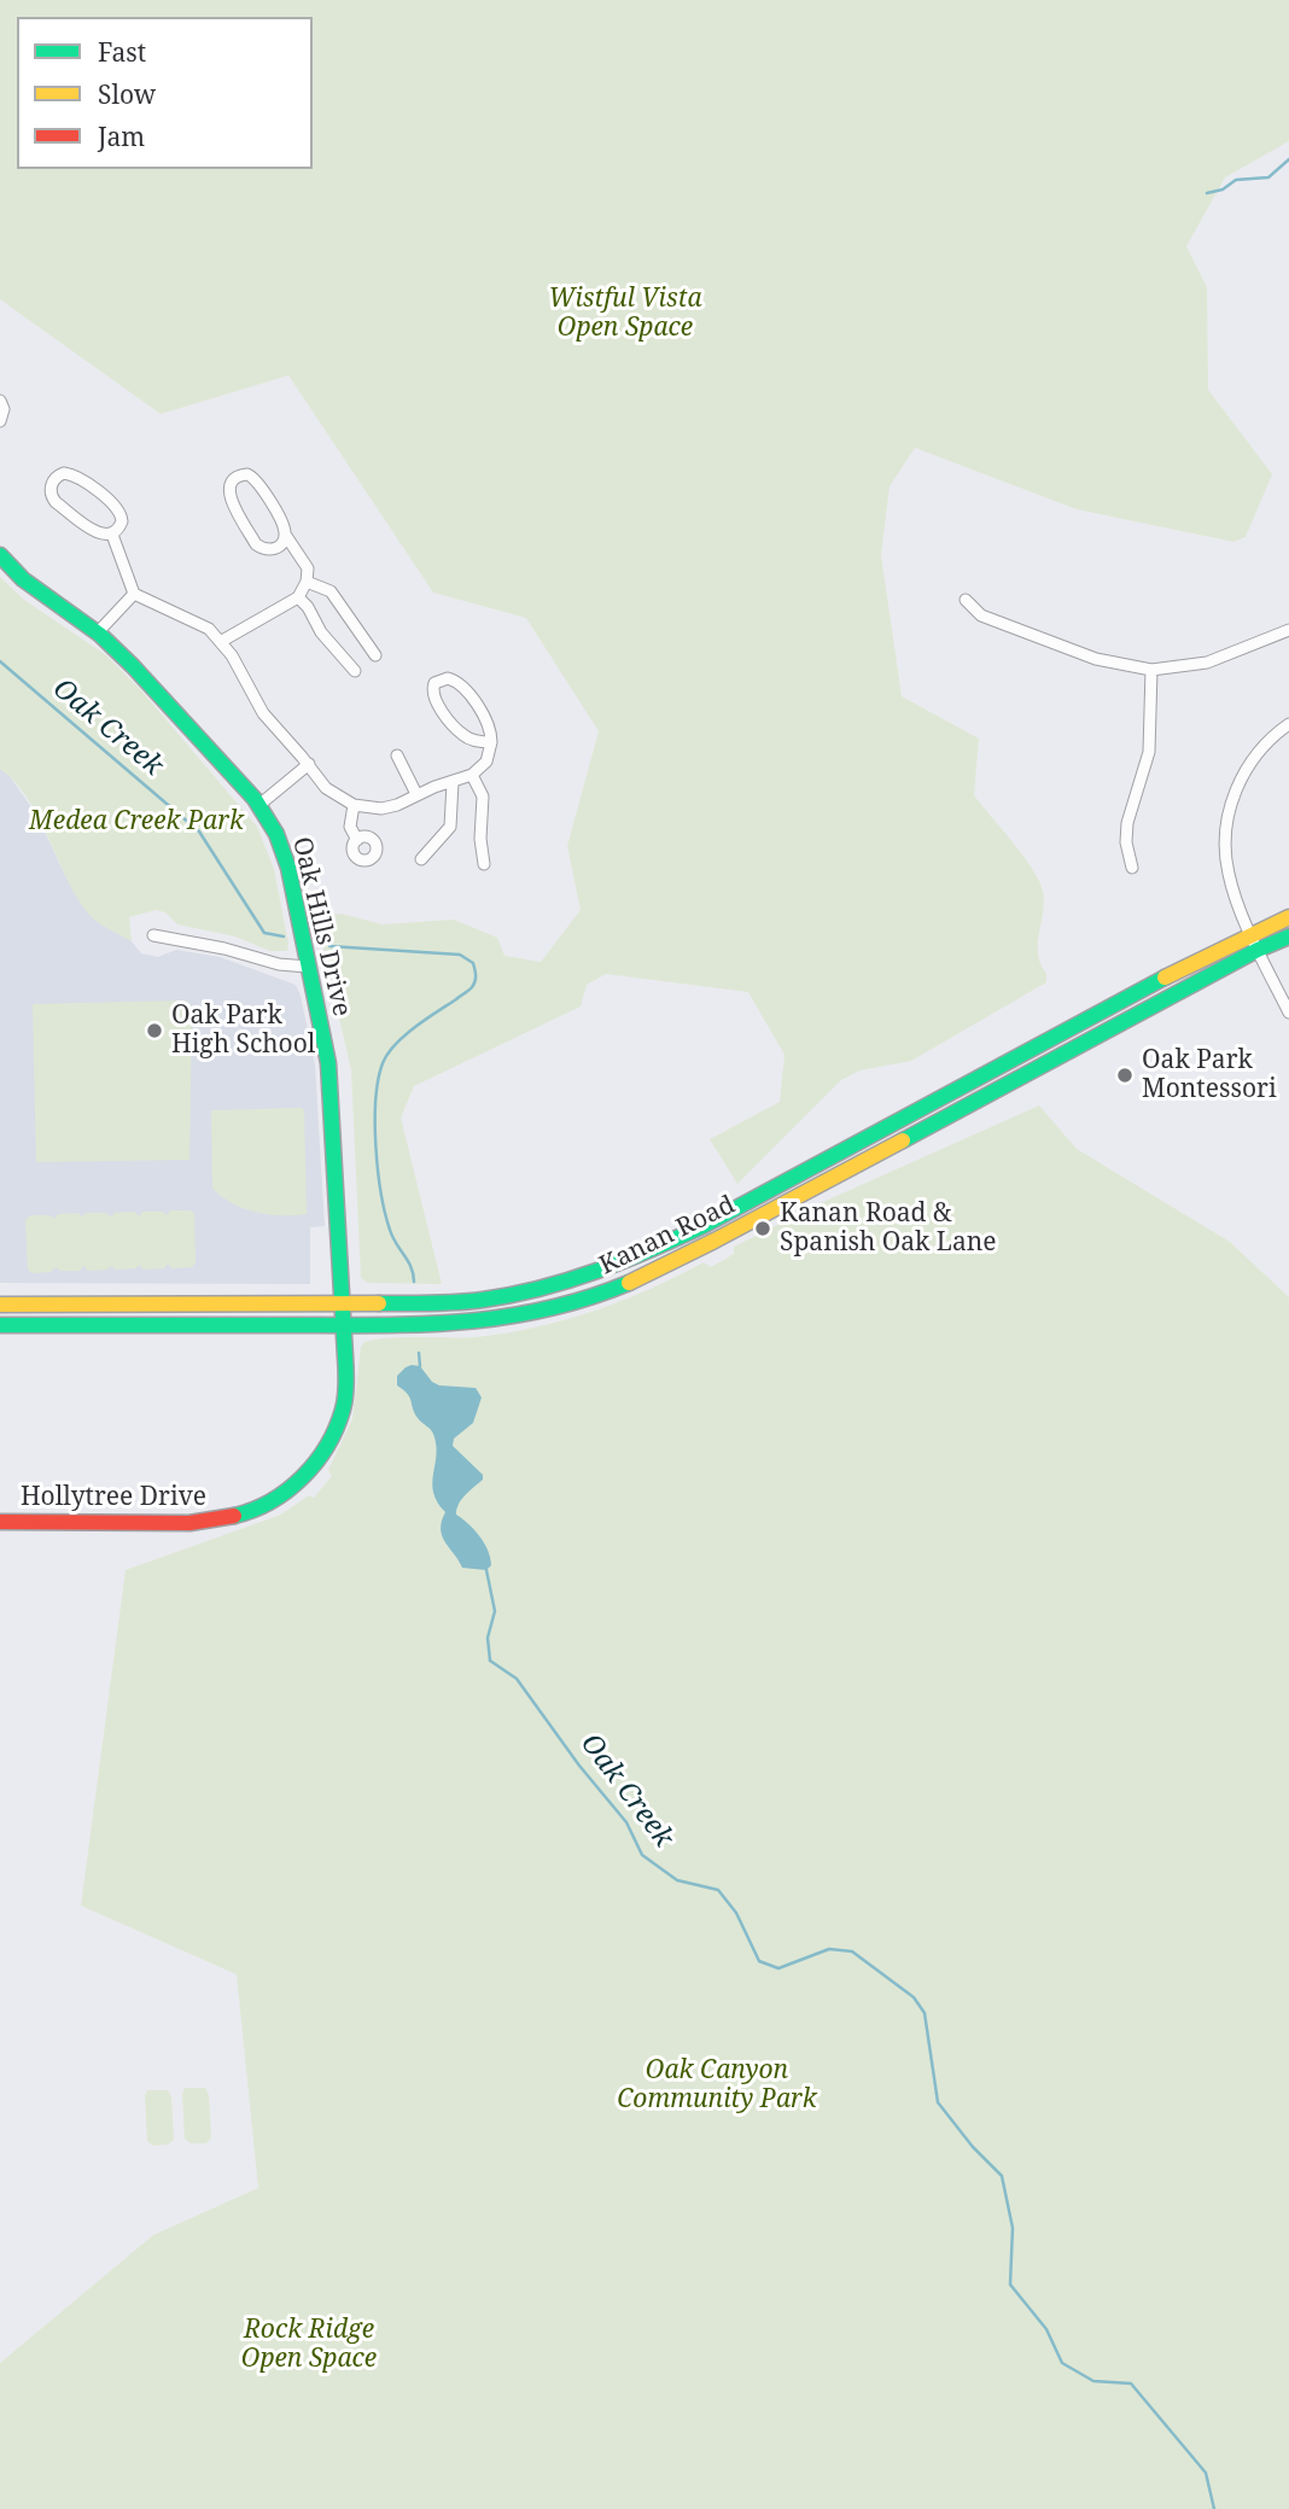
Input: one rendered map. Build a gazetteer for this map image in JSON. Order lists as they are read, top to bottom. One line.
{"streets":{"main road":["Oak Hills Drive","Kanan Road","Hollytree Drive"]},"crossings":[["Oak Hills Drive","Kanan Road"],["Oak Hills Drive","Hollytree Drive"],["Kanan Road","Hollytree Drive"]],"water":["Oak Creek"],"parks":["Wistful Vista Open Space","Medea Creek Park","Oak Canyon Community Park","Rock Ridge Open Space"],"places":["Oak Park High School","Oak Park Montessori","Kanan Road & Spanish Oak Lane"],"legend":["Fast","Slow","Jam"]}
